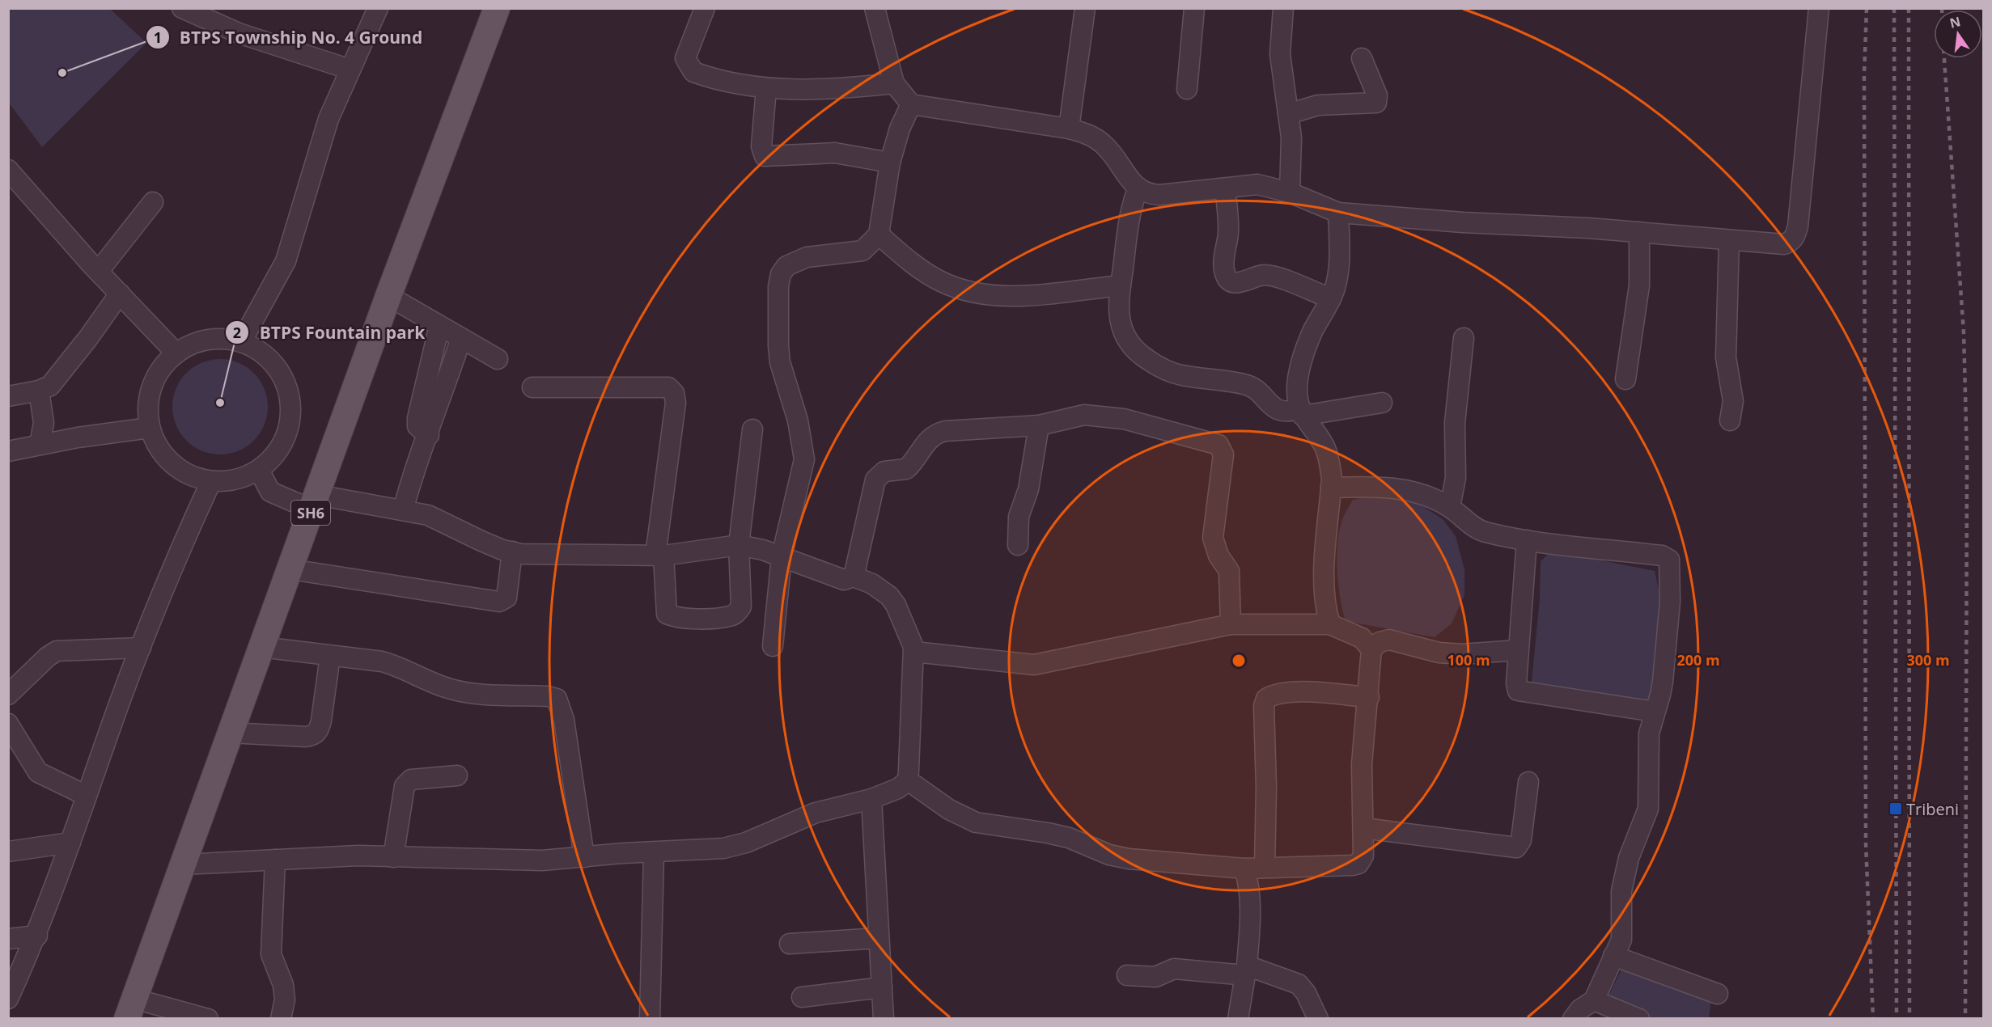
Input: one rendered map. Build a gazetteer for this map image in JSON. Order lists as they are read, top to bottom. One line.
{"streets":{"main road":["SH6"]},"places":{"other":["BTPS Township No. 4 Ground","BTPS Fountain park"],"transit":["Tribeni"]},"north":"top","rings":["100 m","200 m","300 m"]}
